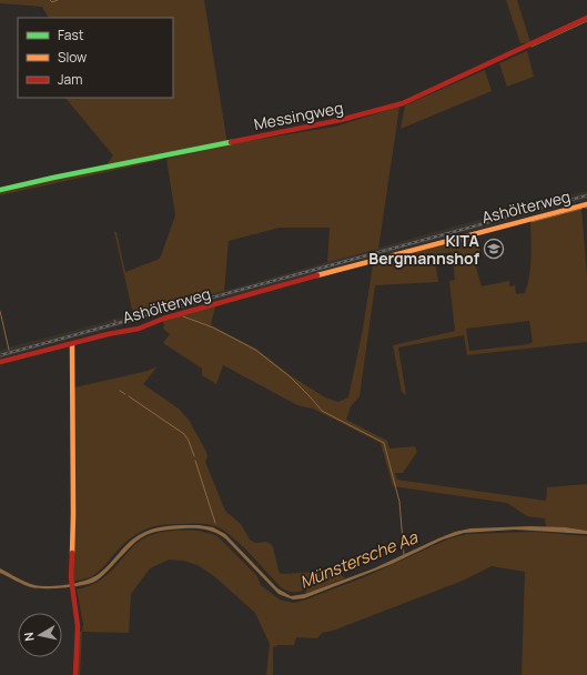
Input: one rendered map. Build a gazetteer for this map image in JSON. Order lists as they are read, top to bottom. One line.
{"streets":{"street":["Messingweg","Ashölterweg"]},"water":["Münstersche Aa"],"places":{"school or university":["KITA Bergmannshof"]},"legend":["Fast","Slow","Jam"],"north":"left"}
